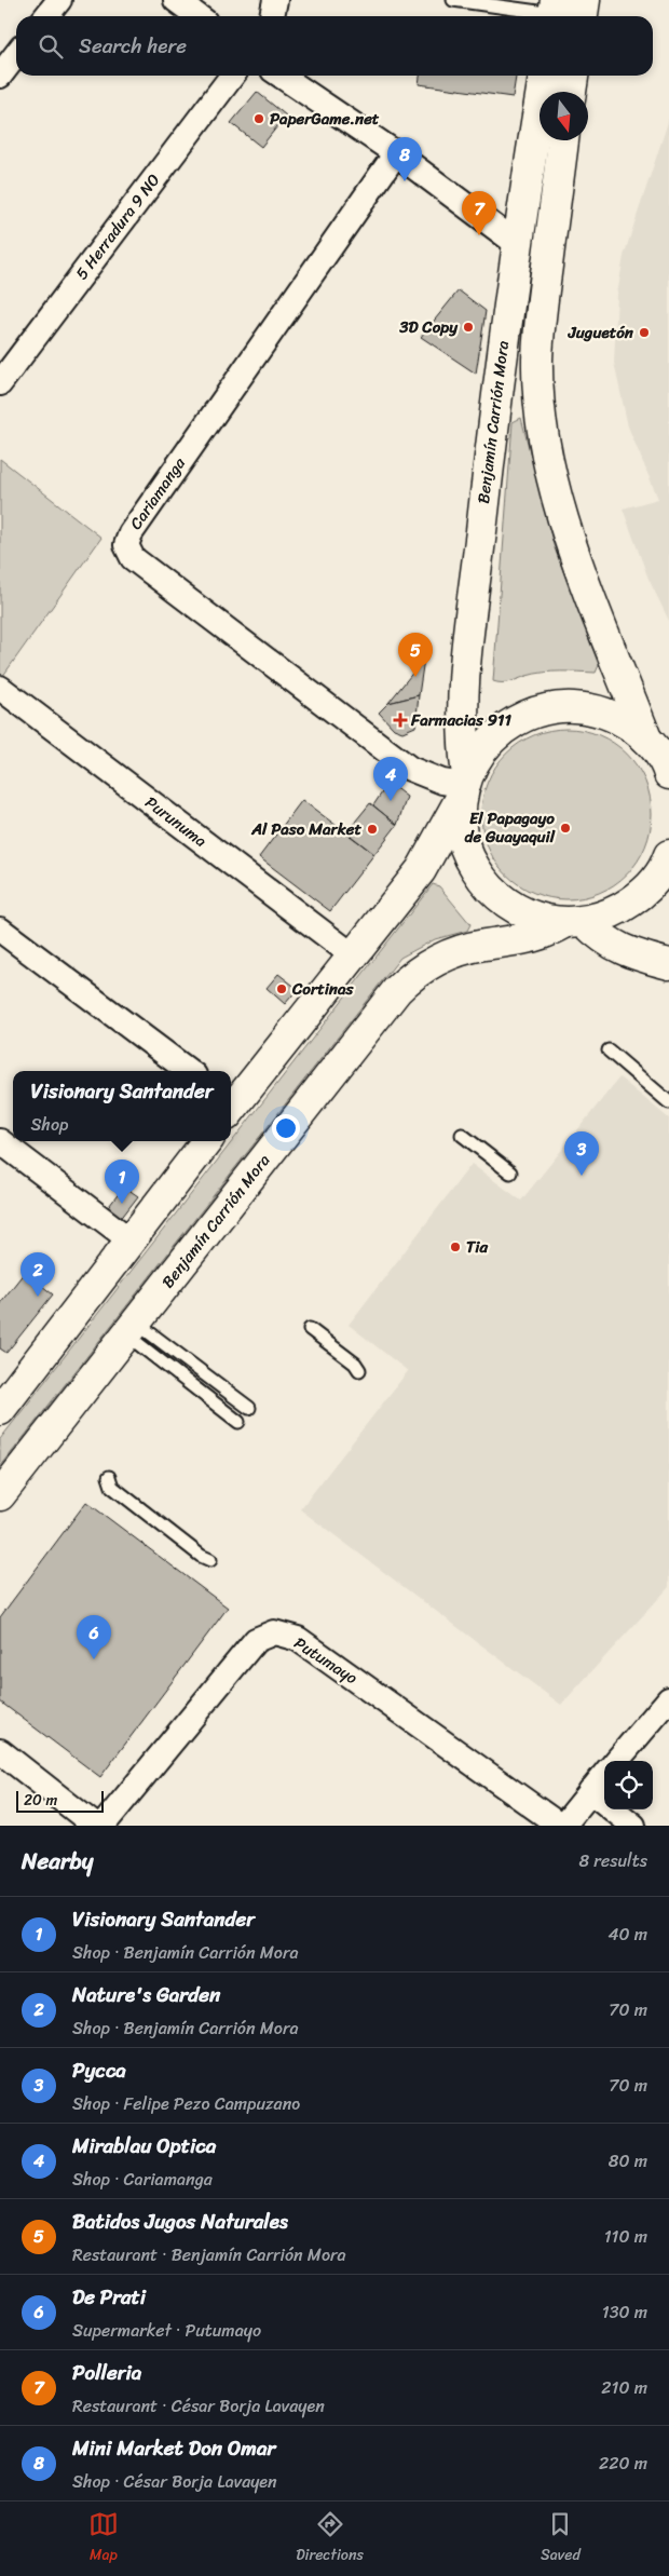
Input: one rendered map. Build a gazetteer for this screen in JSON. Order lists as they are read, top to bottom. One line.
{"streets":{"main road":["Benjamín Carrión Mora"],"street":["5 Herradura 9 NO","Cariamanga","Purunuma","Putumayo"]},"crossings":[["Benjamín Carrión Mora","Cariamanga"]],"places":{"other":["PaperGame.net","3D Copy","Juguetón","El Papagayo de Guayaquil","Al Paso Market","Cortinas","Tia"],"health":["Farmacias 911"]},"scale_bar":"20 m","north":"bottom","page":{"search":"Search here","pins":["8","7","5","4","3","1","2","6"],"popup":["Visionary Santander","Shop"],"scale":"20 m","heading":["Nearby","8 results"],"list":[{"mark":"1","name":"Visionary Santander","note":"Shop · Benjamín Carrión Mora","value":"40 m"},{"mark":"2","name":"Nature's Garden","note":"Shop · Benjamín Carrión Mora","value":"70 m"},{"mark":"3","name":"Pycca","note":"Shop · Felipe Pezo Campuzano","value":"70 m"},{"mark":"4","name":"Mirablau Optica","note":"Shop · Cariamanga","value":"80 m"},{"mark":"5","name":"Batidos Jugos Naturales","note":"Restaurant · Benjamín Carrión Mora","value":"110 m"},{"mark":"6","name":"De Prati","note":"Supermarket · Putumayo","value":"130 m"},{"mark":"7","name":"Polleria","note":"Restaurant · César Borja Lavayen","value":"210 m"},{"mark":"8","name":"Mini Market Don Omar","note":"Shop · César Borja Lavayen","value":"220 m"}],"nav":["Map","Directions","Saved"]}}
